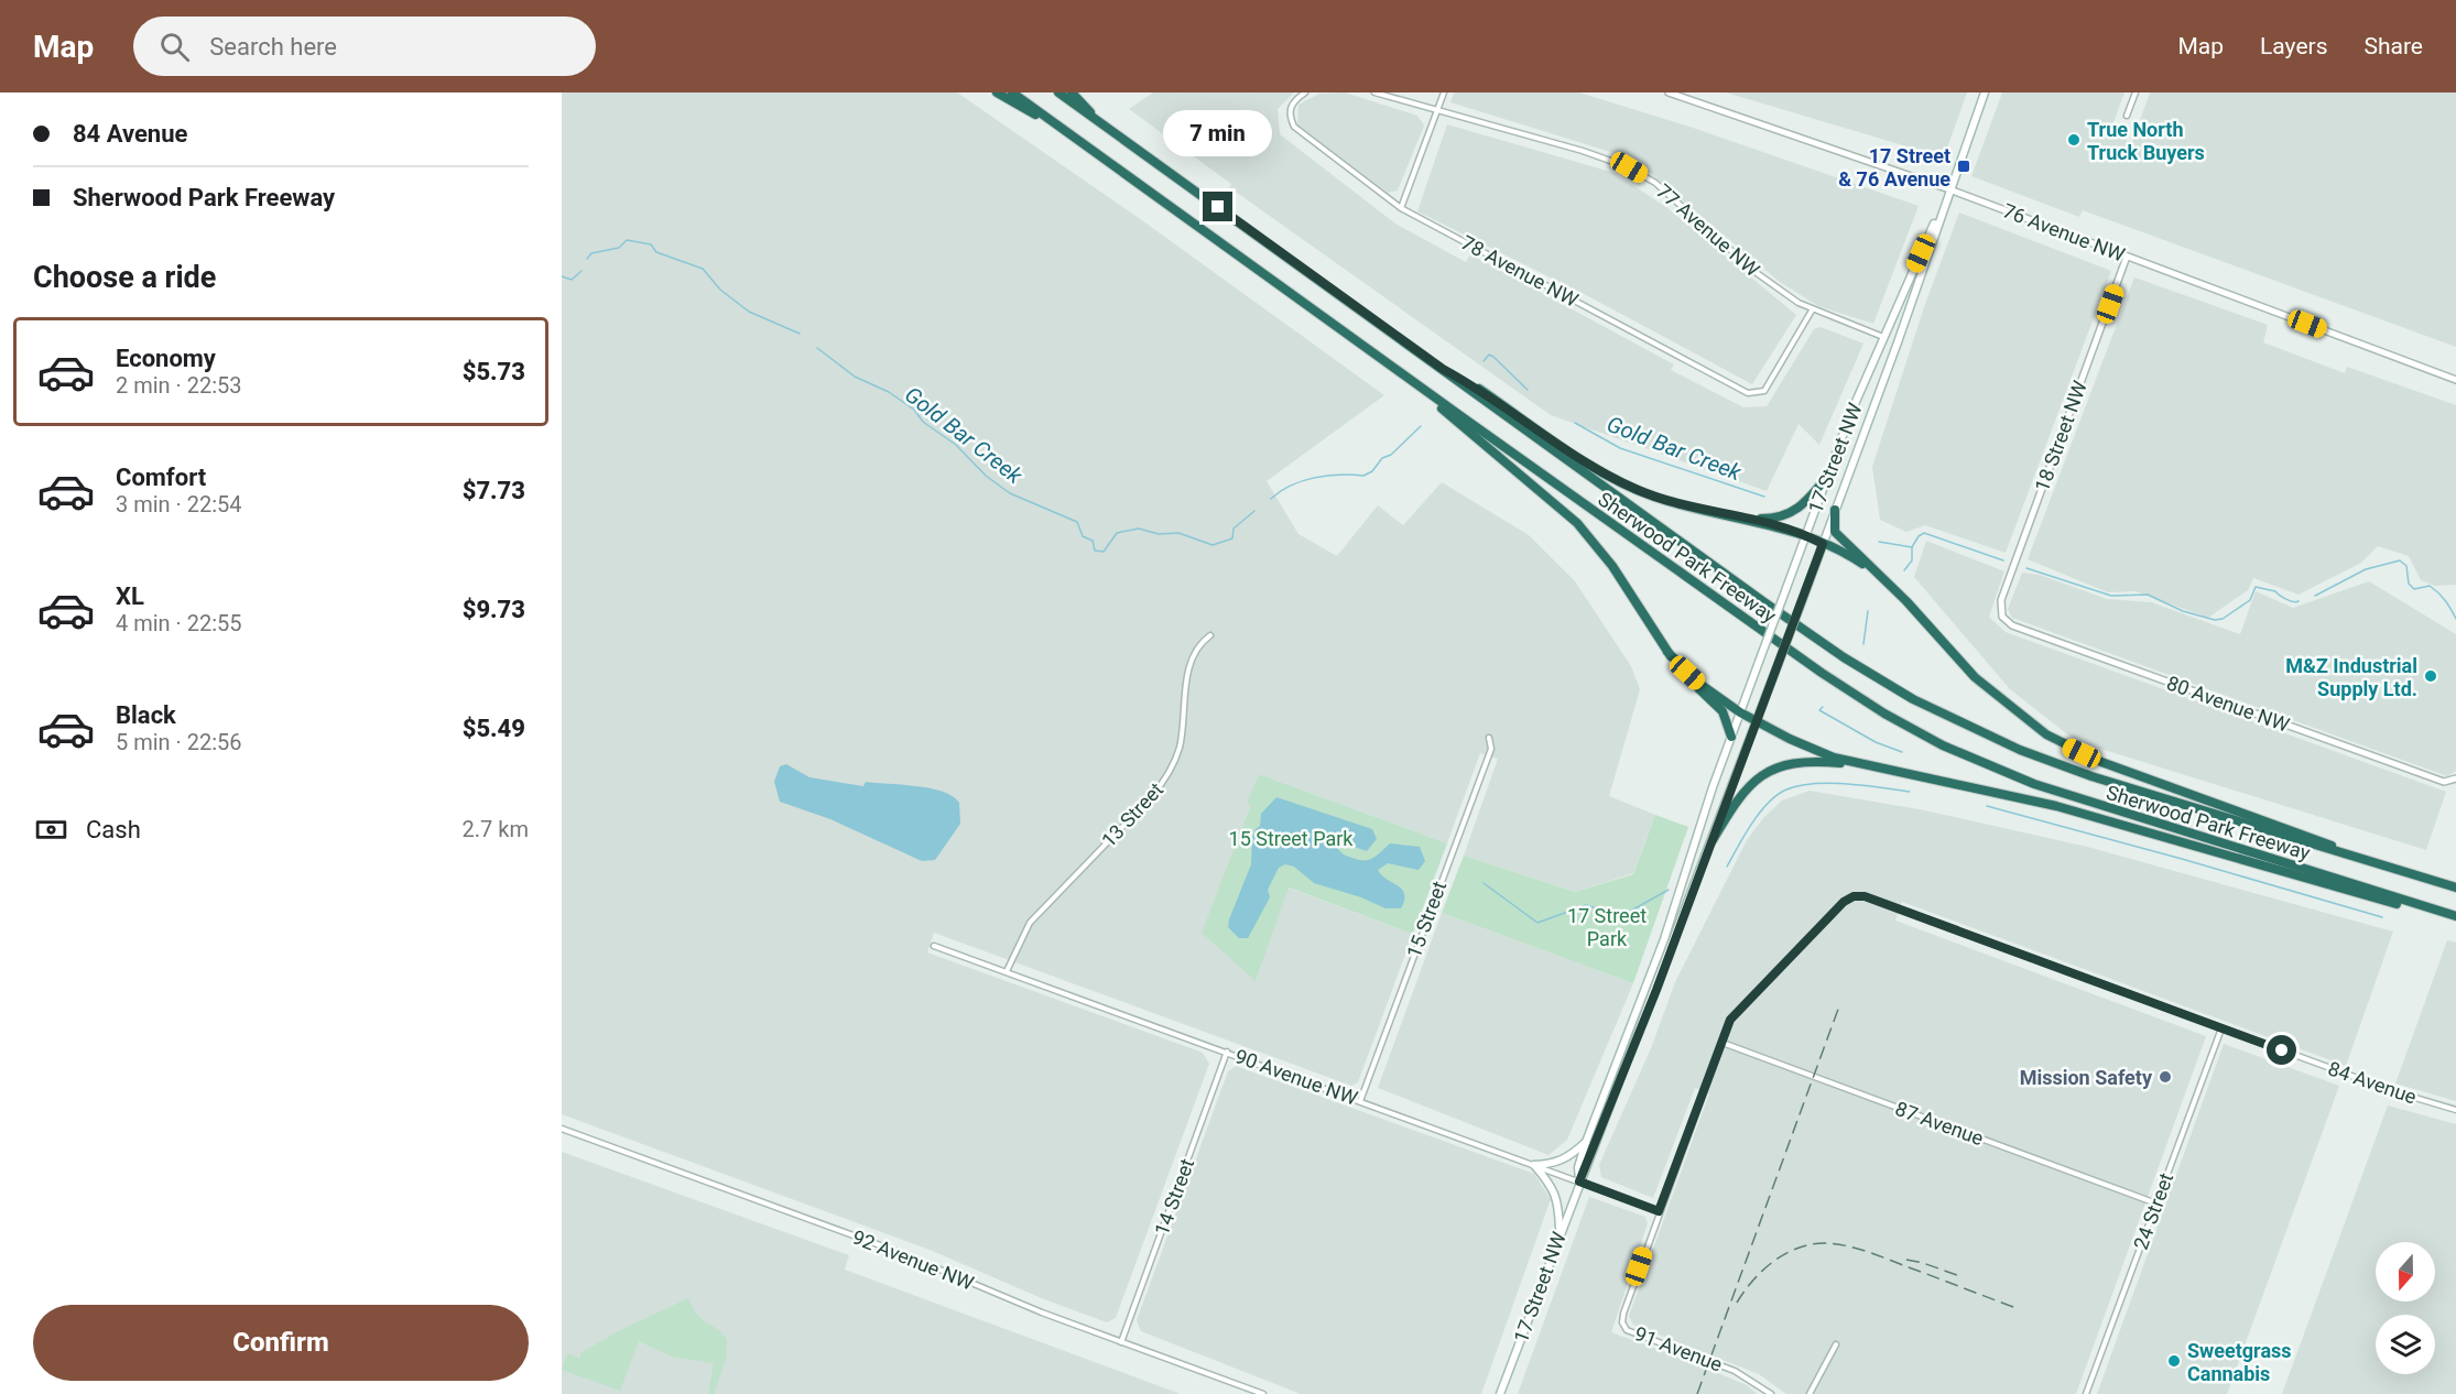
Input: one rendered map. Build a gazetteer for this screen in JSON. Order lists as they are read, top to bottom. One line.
{"streets":{"highway":["Sherwood Park Freeway"],"main road":["17 Street NW"],"street":["77 Avenue NW","76 Avenue NW","78 Avenue NW","18 Street NW","80 Avenue NW","13 Street","15 Street","90 Avenue NW","84 Avenue","87 Avenue","14 Street","24 Street","92 Avenue NW","91 Avenue"]},"crossings":[["77 Avenue NW","78 Avenue NW"],["77 Avenue NW","17 Street NW"],["76 Avenue NW","18 Street NW"],["76 Avenue NW","17 Street NW"],["18 Street NW","80 Avenue NW"],["17 Street NW","90 Avenue NW"],["13 Street","90 Avenue NW"],["15 Street","90 Avenue NW"],["90 Avenue NW","14 Street"],["90 Avenue NW","91 Avenue"],["84 Avenue","87 Avenue"],["84 Avenue","24 Street"],["87 Avenue","24 Street"],["14 Street","92 Avenue NW"]],"water":["Gold Bar Creek"],"parks":["15 Street Park","17 Street Park"],"places":{"other":["True North Truck Buyers","M&Z Industrial Supply Ltd.","Mission Safety","Sweetgrass Cannabis"],"transit":["17 Street & 76 Avenue"]},"north":"bottom","page":{"header":"Map","search":"Search here","nav":["Map","Layers","Share"],"banner":["84 Avenue","Sherwood Park Freeway"],"bubble":"7 min","heading":"Choose a ride","list":[{"name":"Economy","note":"2 min · 22:53","value":"$5.73"},{"name":"Comfort","note":"3 min · 22:54","value":"$7.73"},{"name":"XL","note":"4 min · 22:55","value":"$9.73"},{"name":"Black","note":"5 min · 22:56","value":"$5.49"}],"pay":["Cash","2.7 km"],"buttons":"Confirm"}}
